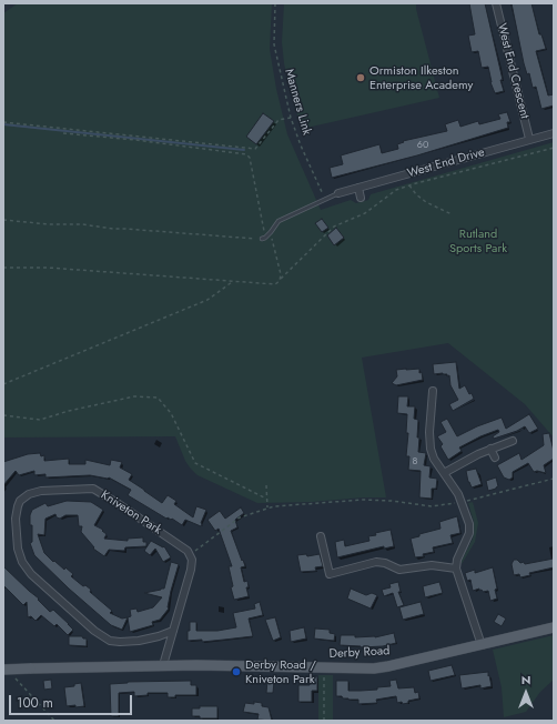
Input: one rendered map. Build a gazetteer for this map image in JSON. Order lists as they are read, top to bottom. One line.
{"streets":{"main road":["Derby Road"],"street":["West End Crescent","West End Drive","Kniveton Park"],"path":["Manners Link"]},"crossings":[["West End Crescent","West End Drive"]],"parks":["Rutland Sports Park"],"places":["Ormiston Ilkeston Enterprise Academy","Derby Road / Kniveton Park"],"house_numbers":["60","8"],"scale_bar":"100 m","north":"top"}
